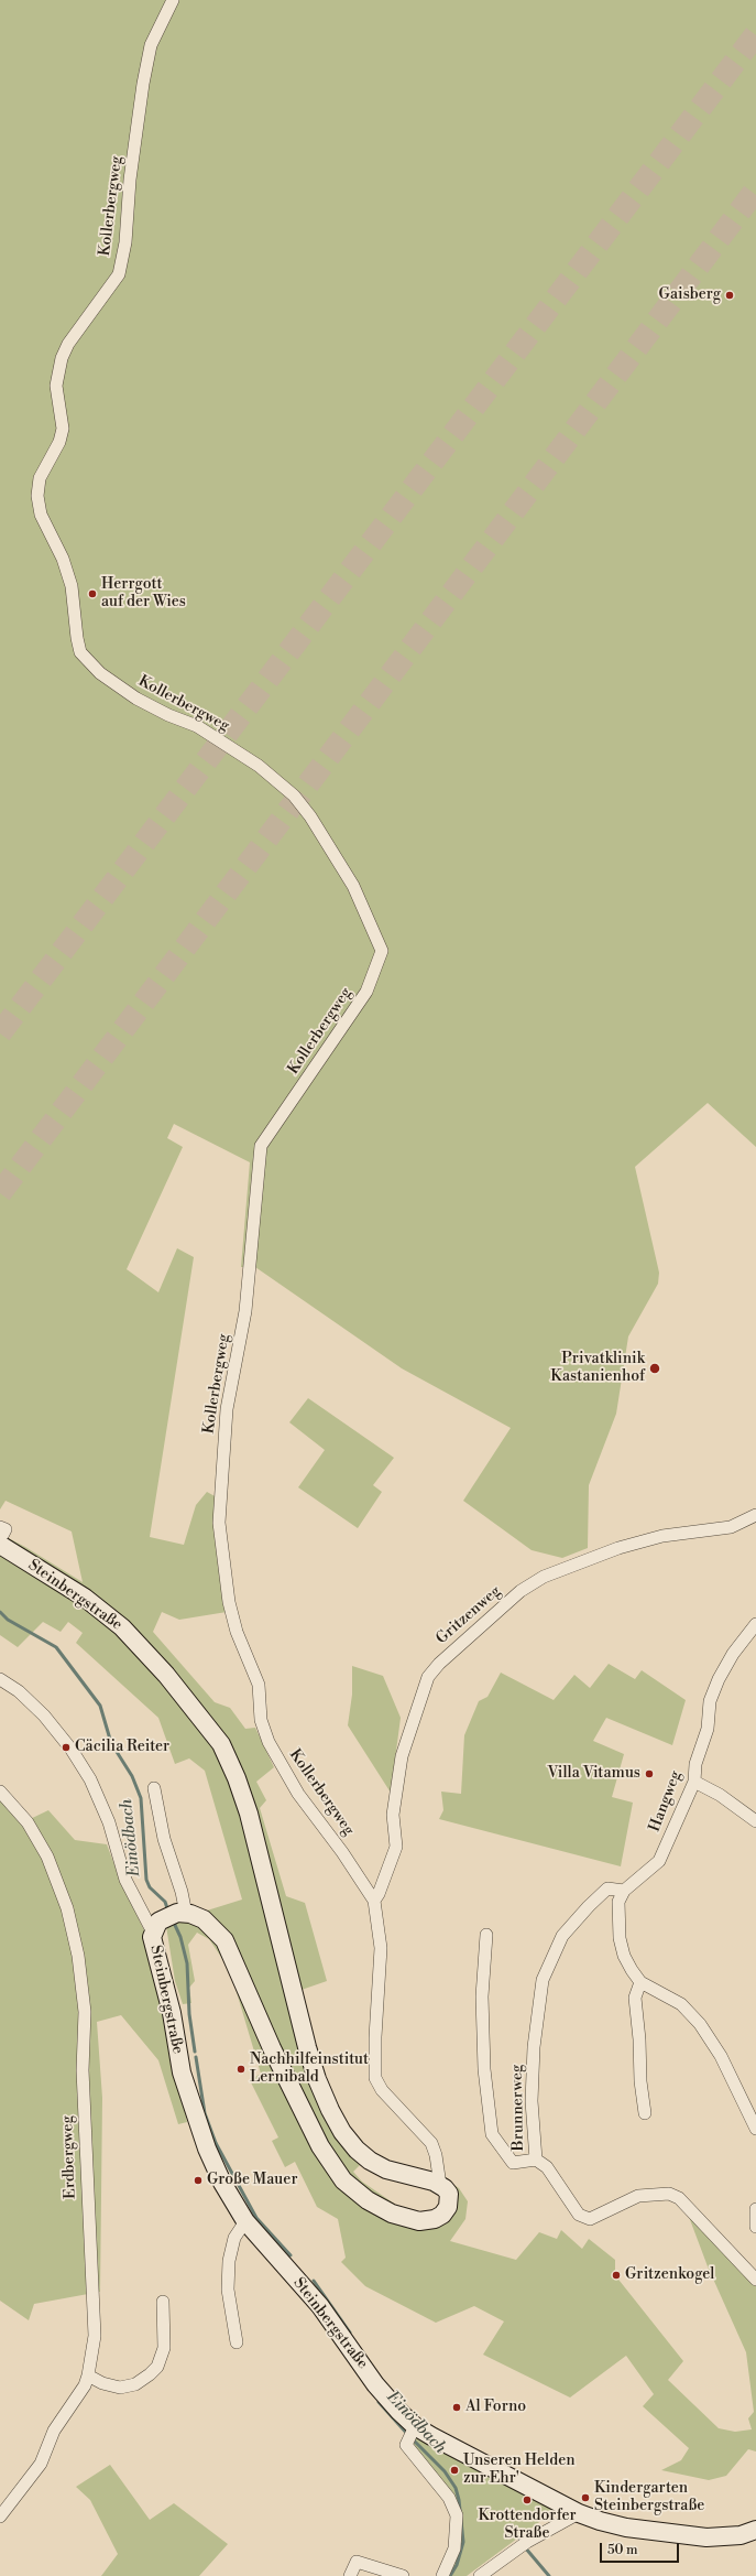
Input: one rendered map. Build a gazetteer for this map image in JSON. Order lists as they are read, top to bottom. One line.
{"streets":{"main road":["Steinbergstraße"],"street":["Kollerbergweg","Gritzenweg","Hangweg","Brunnerweg","Erdbergweg"]},"crossings":[["Kollerbergweg","Steinbergstraße"],["Kollerbergweg","Gritzenweg"],["Hangweg","Brunnerweg"]],"water":["Einödbach"],"places":["Gaisberg","Herrgott auf der Wies","Privatklinik Kastanienhof","Cäcilia Reiter","Villa Vitamus","Nachhilfeinstitut Lernibald","Große Mauer","Gritzenkogel","Al Forno","Unseren Helden zur Ehr'","Kindergarten Steinbergstraße","Krottendorfer Straße"],"scale_bar":"50 m"}
